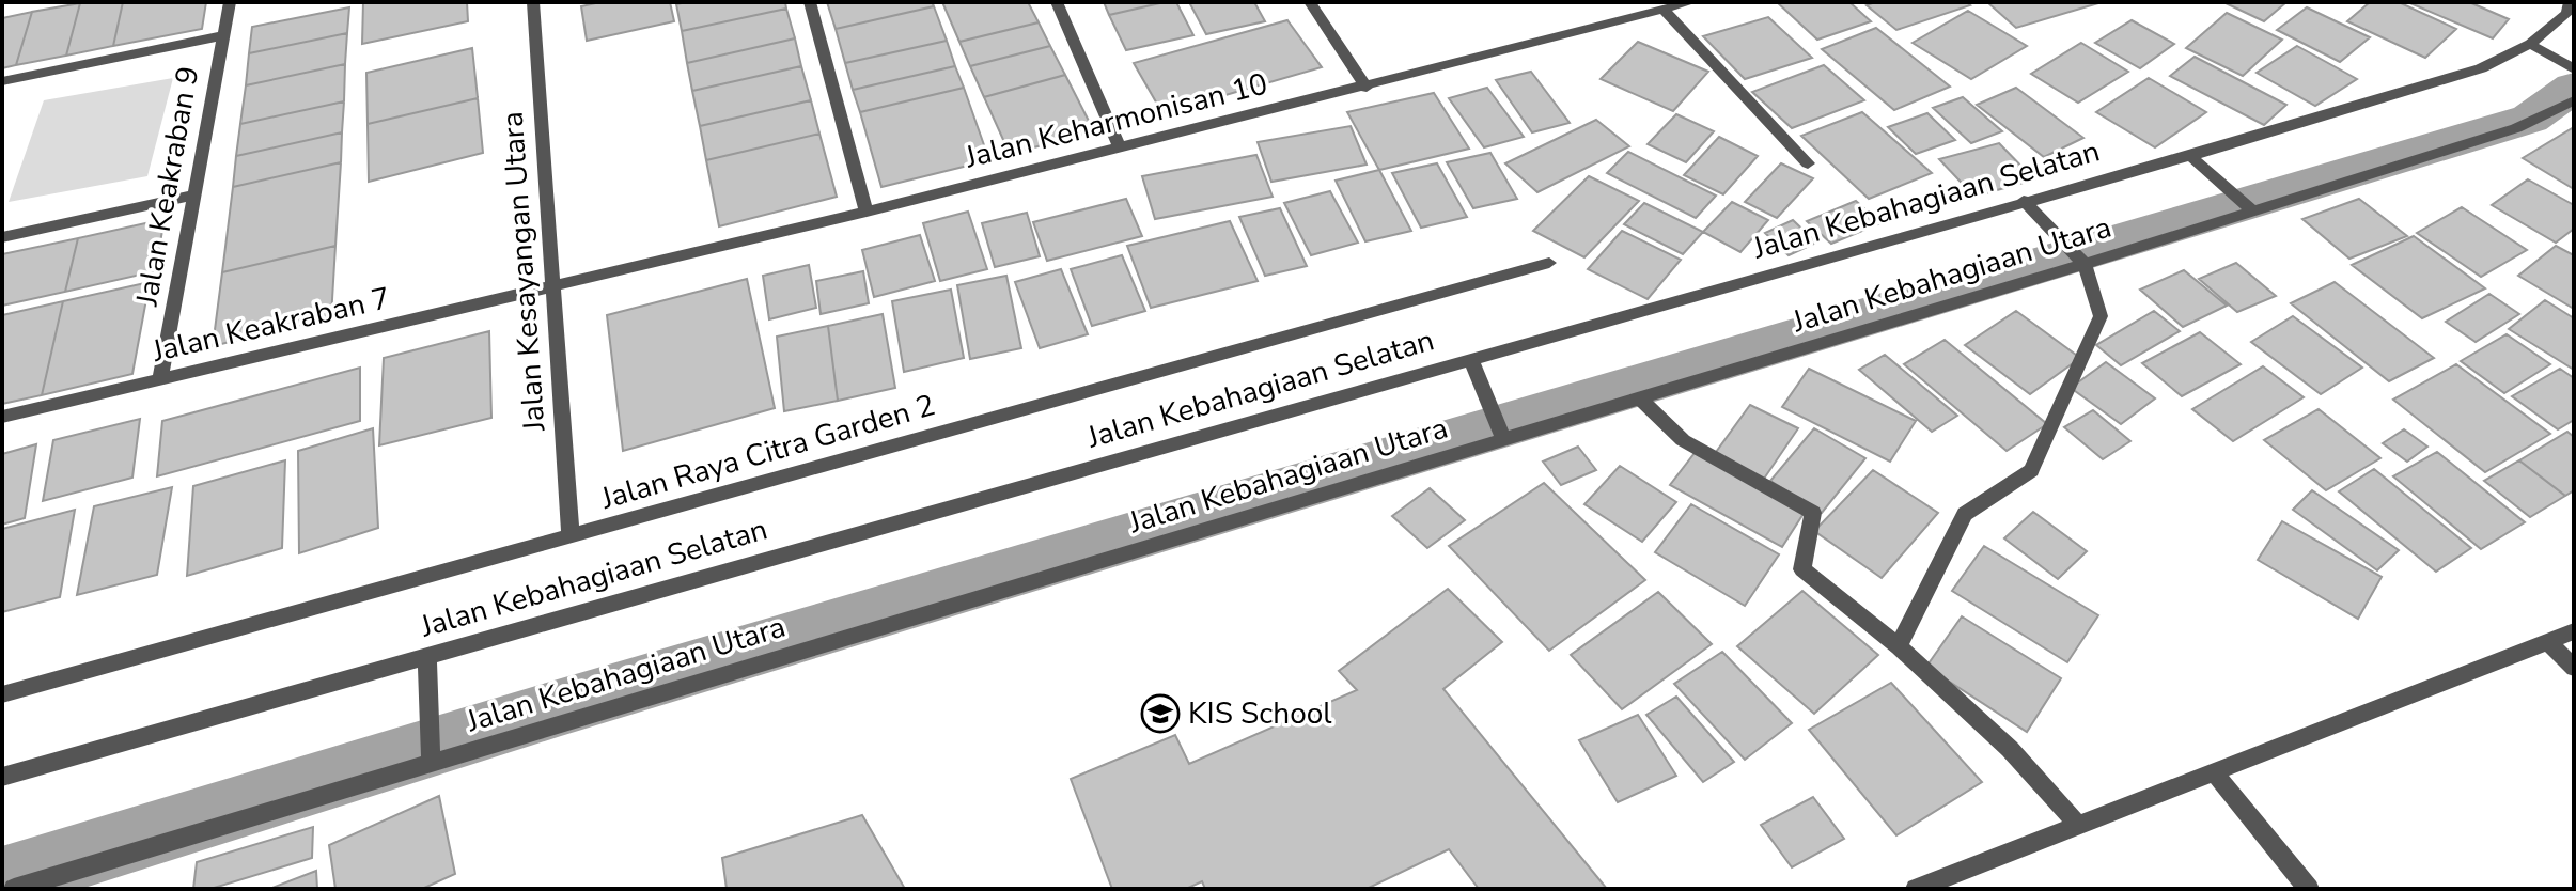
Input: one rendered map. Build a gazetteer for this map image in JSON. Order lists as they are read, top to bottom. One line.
{"streets":{"street":["Jalan Keharmonisan 10","Jalan Keakraban 9","Jalan Kebahagiaan Selatan","Jalan Kesayangan Utara","Jalan Kebahagiaan Utara","Jalan Keakraban 7","Jalan Raya Citra Garden 2"]},"crossings":[["Jalan Keharmonisan 10","Jalan Kesayangan Utara"],["Jalan Keharmonisan 10","Jalan Keakraban 7"],["Jalan Keakraban 9","Jalan Keakraban 7"],["Jalan Kesayangan Utara","Jalan Keakraban 7"],["Jalan Kesayangan Utara","Jalan Raya Citra Garden 2"]],"places":{"school or university":["KIS School"]}}
